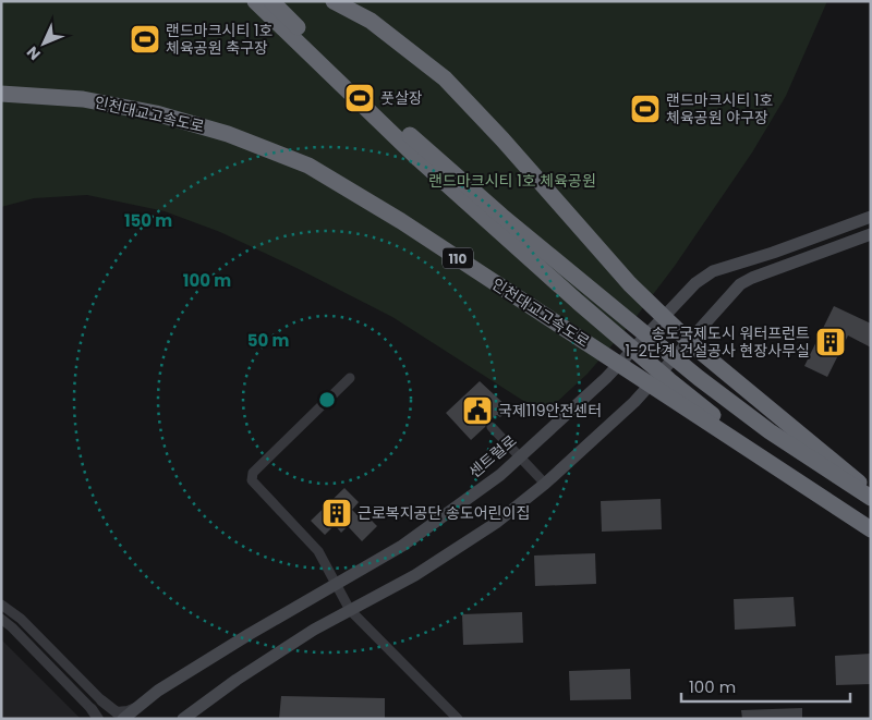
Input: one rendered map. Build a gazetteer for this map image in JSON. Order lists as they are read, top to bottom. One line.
{"streets":{"highway":["인천대교고속도로","110"],"main road":["센트럴로"]},"parks":["랜드마크시티 1호 체육공원"],"places":{"sports":["랜드마크시티 1호 체육공원 축구장","풋살장","랜드마크시티 1호 체육공원 야구장"],"building":["송도국제도시 워터프런트 1-2단계 건설공사 현장사무실","근로복지공단 송도어린이집"],"public building":["국제119안전센터"]},"scale_bar":"100 m","north":"bottom left","rings":["150 m","100 m","50 m"]}
